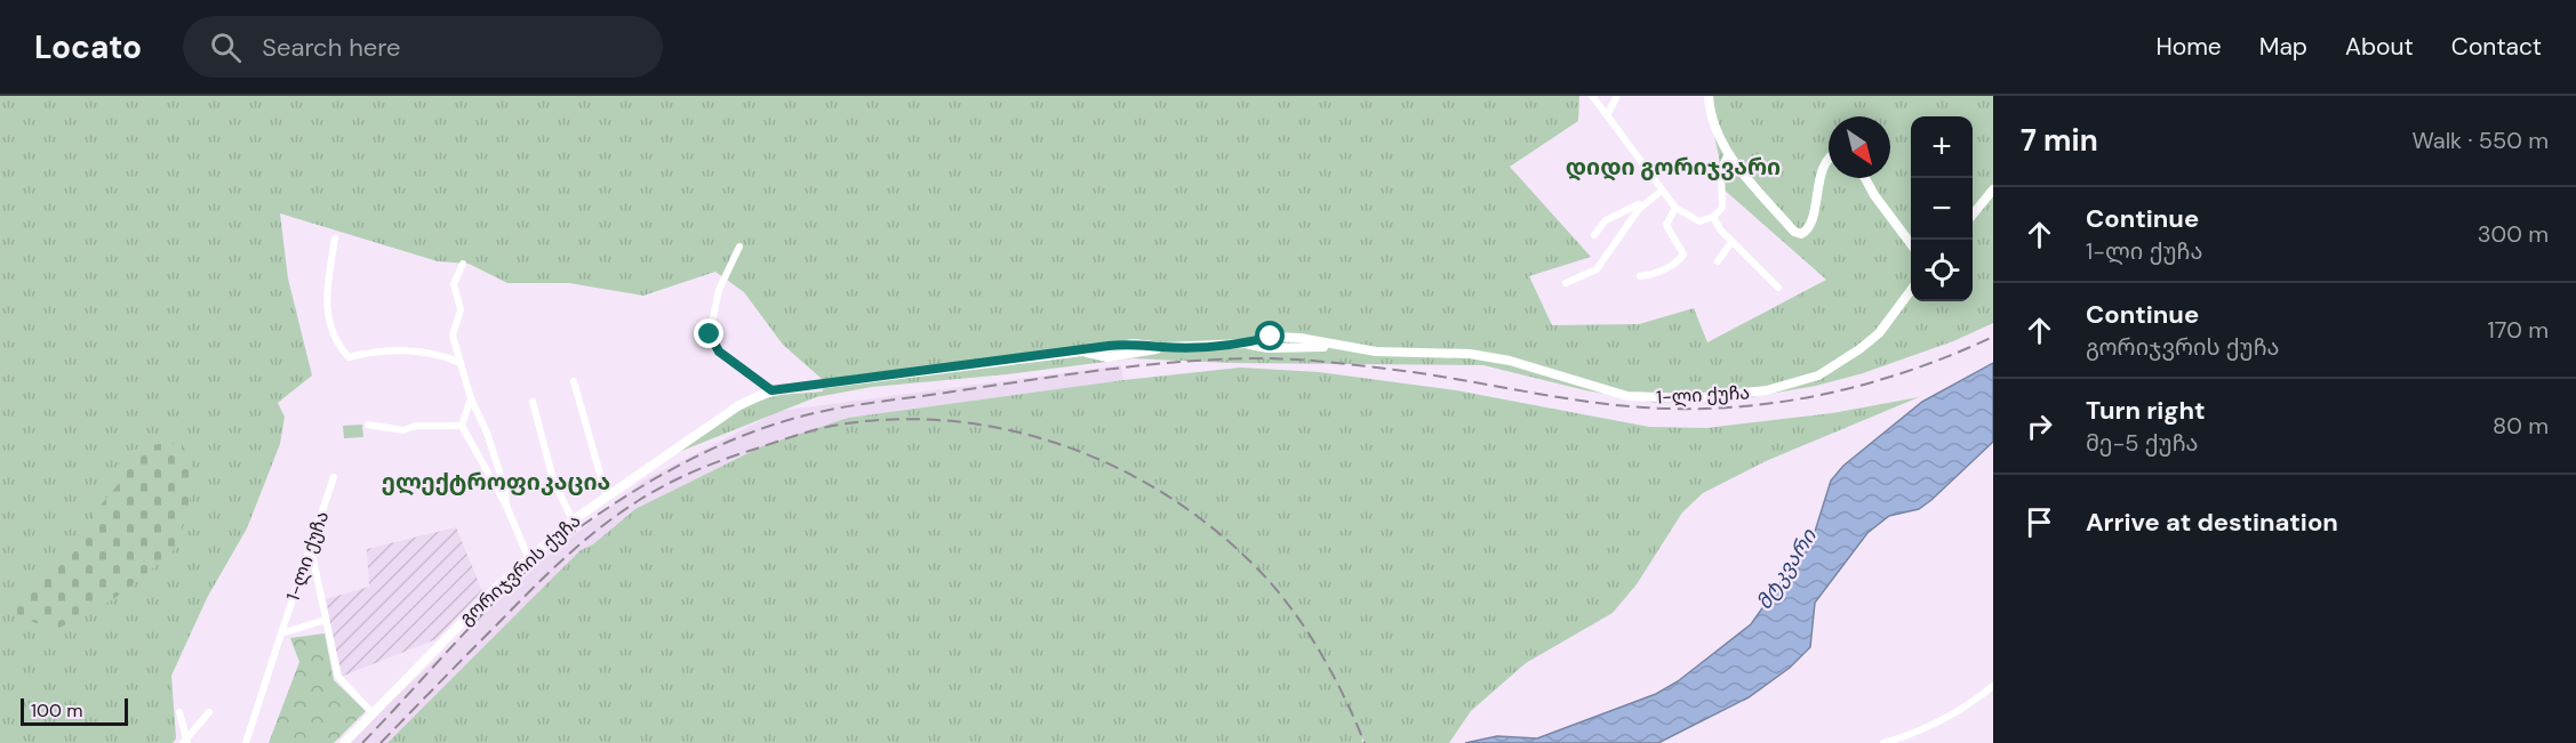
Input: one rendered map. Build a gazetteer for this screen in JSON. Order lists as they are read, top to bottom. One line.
{"streets":{"main road":["1-ლი ქუჩა","გორიჯვრის ქუჩა"]},"crossings":[["1-ლი ქუჩა","გორიჯვრის ქუჩა"]],"districts":["დიდი გორიჯვარი","ელექტროფიკაცია"],"water":["მტკვარი"],"scale_bar":"100 m","north":"bottom right","page":{"header":"Locato","search":"Search here","nav":["Home","Map","About","Contact"],"heading":["7 min","Walk · 550 m"],"map_buttons":["+","−"],"list":[["Continue","1-ლი ქუჩა","300 m"],["Continue","გორიჯვრის ქუჩა","170 m"],["Turn right","მე-5 ქუჩა","80 m"],"Arrive at destination"],"scale":"100 m"}}
